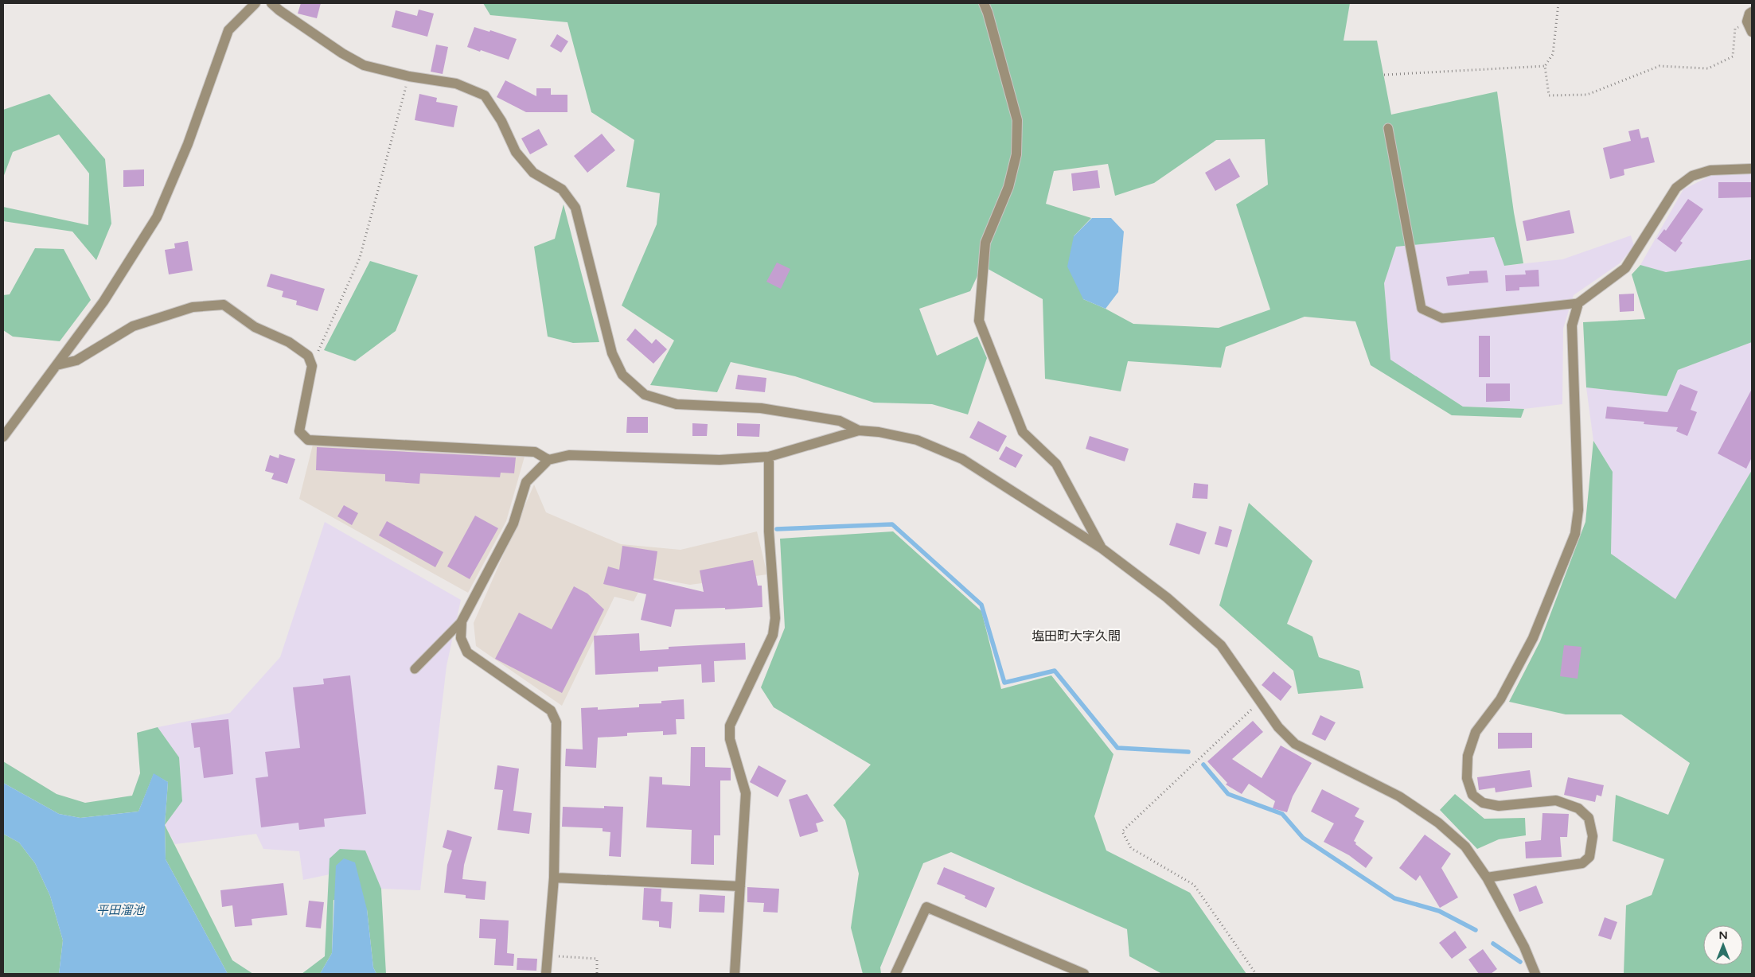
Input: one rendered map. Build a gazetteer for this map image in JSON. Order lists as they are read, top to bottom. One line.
{"districts":["塩田町大字久間"],"water":["平田溜池"],"north":"top"}
